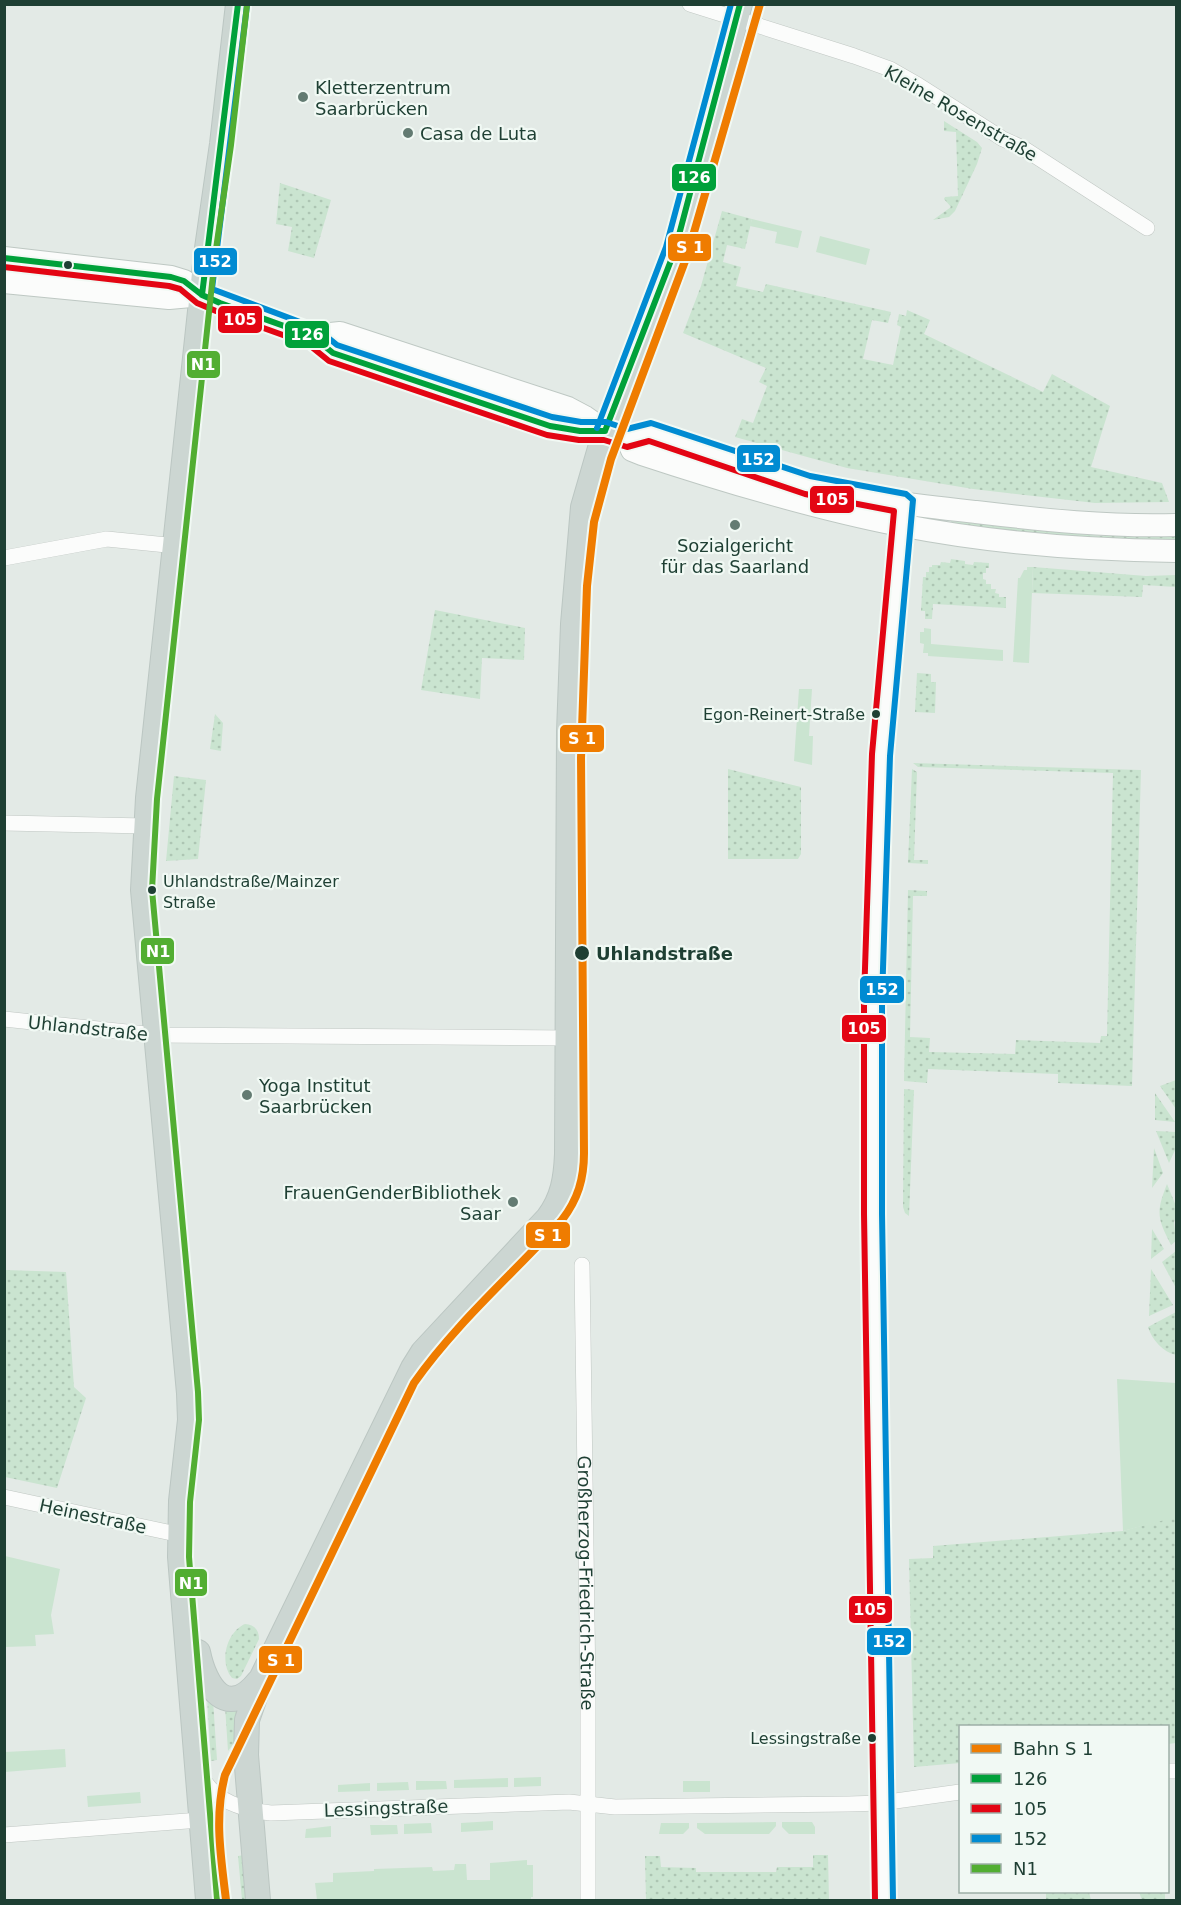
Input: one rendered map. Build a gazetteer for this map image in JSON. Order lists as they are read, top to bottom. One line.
{"streets":{"street":["Kleine Rosenstraße","Uhlandstraße","Heinestraße","Großherzog-Friedrich-Straße","Lessingstraße"]},"crossings":[["Großherzog-Friedrich-Straße","Lessingstraße"]],"places":["Kletterzentrum Saarbrücken","Casa de Luta","Sozialgericht für das Saarland","Egon-Reinert-Straße","Uhlandstraße/Mainzer Straße","Uhlandstraße","Yoga Institut Saarbrücken","FrauenGenderBibliothek Saar","Lessingstraße"],"lines":["transit line 126","transit line 152","transit line N1","transit line 105"],"legend":["Bahn S 1","126","105","152","N1"]}
